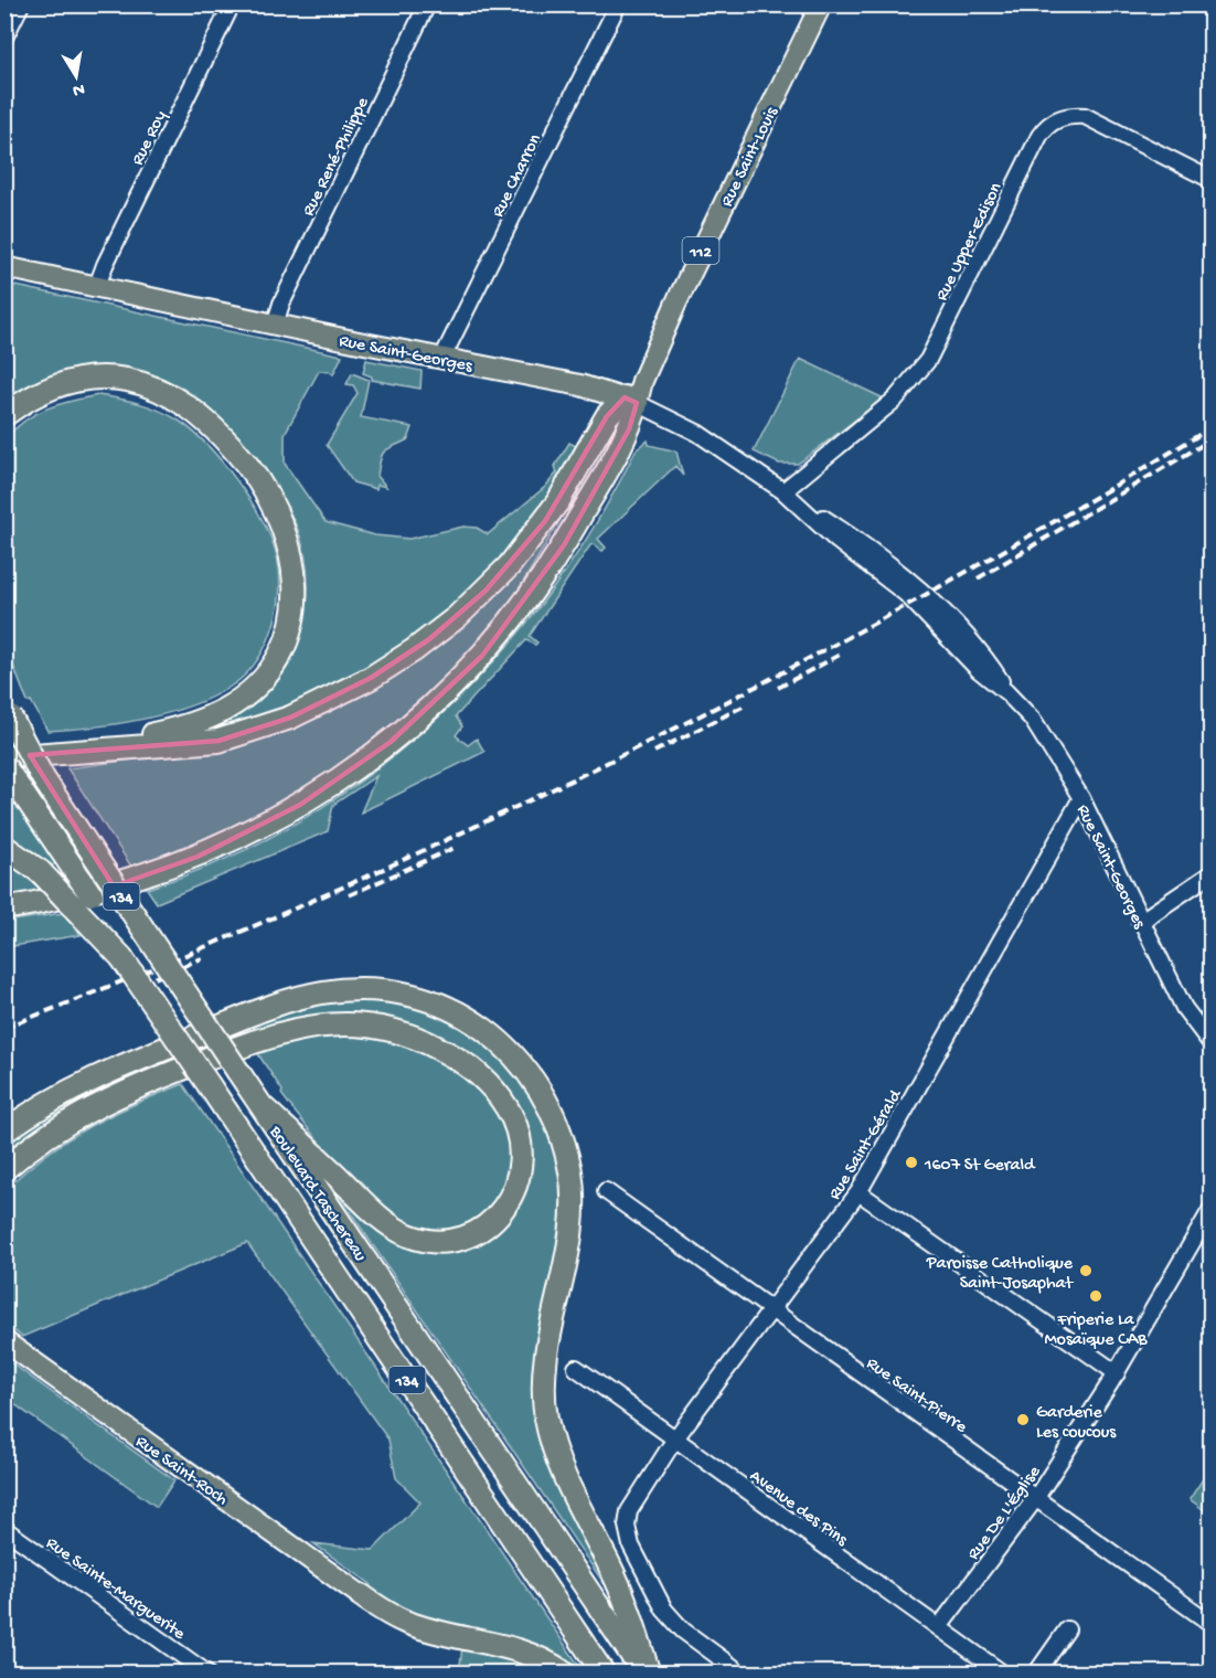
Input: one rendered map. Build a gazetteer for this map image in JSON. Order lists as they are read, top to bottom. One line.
{"streets":{"highway":["134","Boulevard Taschereau"],"main road":["Rue Saint-Louis","112","Rue Saint-Georges","Rue Saint-Roch"],"street":["Rue Roy","Rue René-Philippe","Rue Charron","Rue Upper-Edison","Rue Saint-Gérald","Rue Saint-Pierre","Avenue des Pins","Rue De L'Église","Rue Sainte-Marguerite"]},"crossings":[["Rue Roy","Rue Saint-Georges"],["Rue René-Philippe","Rue Saint-Georges"],["Rue Saint-Louis","Rue Saint-Georges"],["Rue Charron","Rue Saint-Georges"],["Rue Upper-Edison","Rue Saint-Georges"],["Rue Saint-Georges","Rue Saint-Gérald"],["Rue Saint-Gérald","Rue Saint-Pierre"],["Rue Saint-Gérald","Avenue des Pins"],["Rue Saint-Pierre","Rue De L'Église"],["Avenue des Pins","Rue De L'Église"]],"places":["1607 St Gerald","Paroisse Catholique Saint-Josaphat","Friperie La Mosaïque CAB","Garderie Les coucous"],"north":"bottom"}
